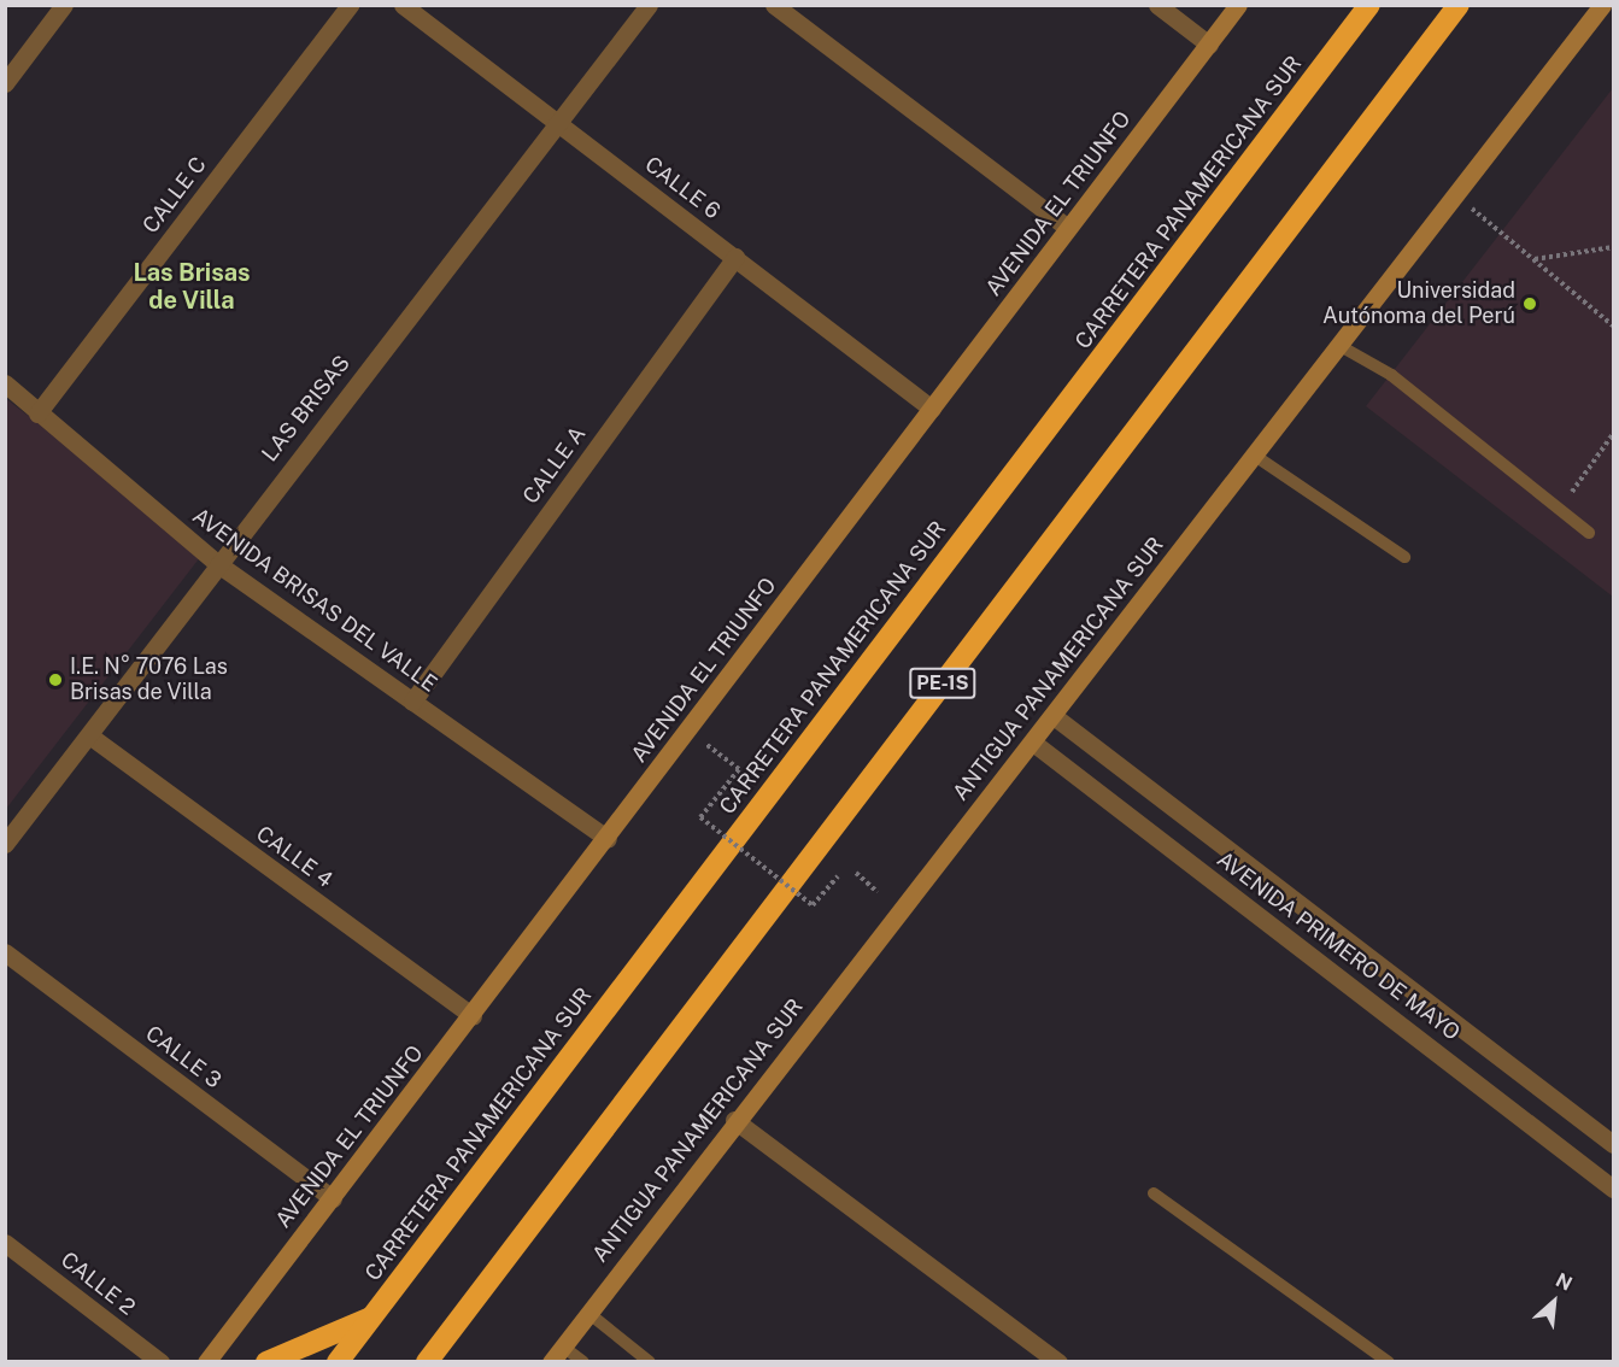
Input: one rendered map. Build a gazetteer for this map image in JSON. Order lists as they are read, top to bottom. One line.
{"streets":{"highway":["CARRETERA PANAMERICANA SUR","PE-1S"],"main road":["AVENIDA EL TRIUNFO","ANTIGUA PANAMERICANA SUR"],"street":["CALLE 6","CALLE C","LAS BRISAS","CALLE A","AVENIDA BRISAS DEL VALLE","CALLE 4","AVENIDA PRIMERO DE MAYO","CALLE 3","CALLE 2"]},"crossings":[["CALLE 6","AVENIDA EL TRIUNFO"],["CALLE 6","LAS BRISAS"],["CALLE 6","CALLE A"],["CALLE C","AVENIDA BRISAS DEL VALLE"],["AVENIDA EL TRIUNFO","AVENIDA BRISAS DEL VALLE"],["AVENIDA EL TRIUNFO","CALLE 4"],["AVENIDA EL TRIUNFO","CALLE 3"],["LAS BRISAS","AVENIDA BRISAS DEL VALLE"],["LAS BRISAS","CALLE 4"],["CALLE A","AVENIDA BRISAS DEL VALLE"],["ANTIGUA PANAMERICANA SUR","AVENIDA PRIMERO DE MAYO"]],"districts":["Las Brisas de Villa"],"places":["Universidad Autónoma del Perú","I.E. N° 7076 Las Brisas de Villa"],"north":"top right"}
